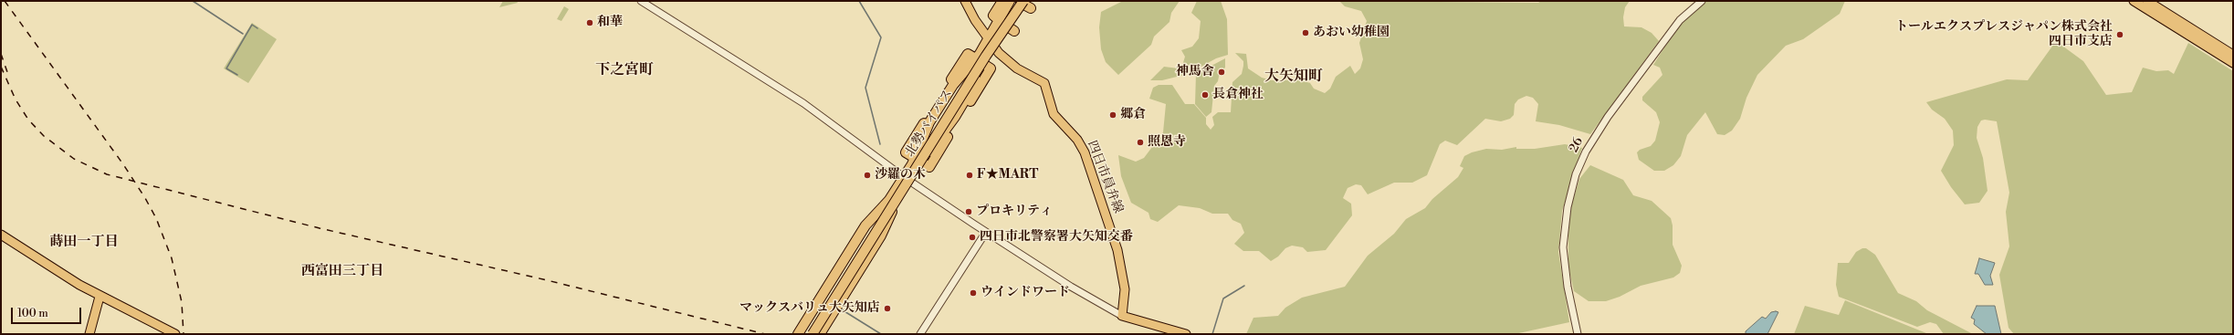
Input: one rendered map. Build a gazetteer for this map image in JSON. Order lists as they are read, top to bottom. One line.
{"streets":{"highway":["北勢バイパス"],"main road":["四日市員弁線"],"street":["26"]},"districts":["下之宮町","大矢知町","蒔田一丁目","西富田三丁目"],"places":["和華","あおい幼稚園","トールエクスプレスジャパン株式会社 四日市支店","神馬舎","長倉神社","郷倉","照恩寺","沙羅の木","F★MART","プロキリティ","四日市北警察署大矢知交番","ウインドワード","マックスバリュ大矢知店"],"scale_bar":"100 m"}
